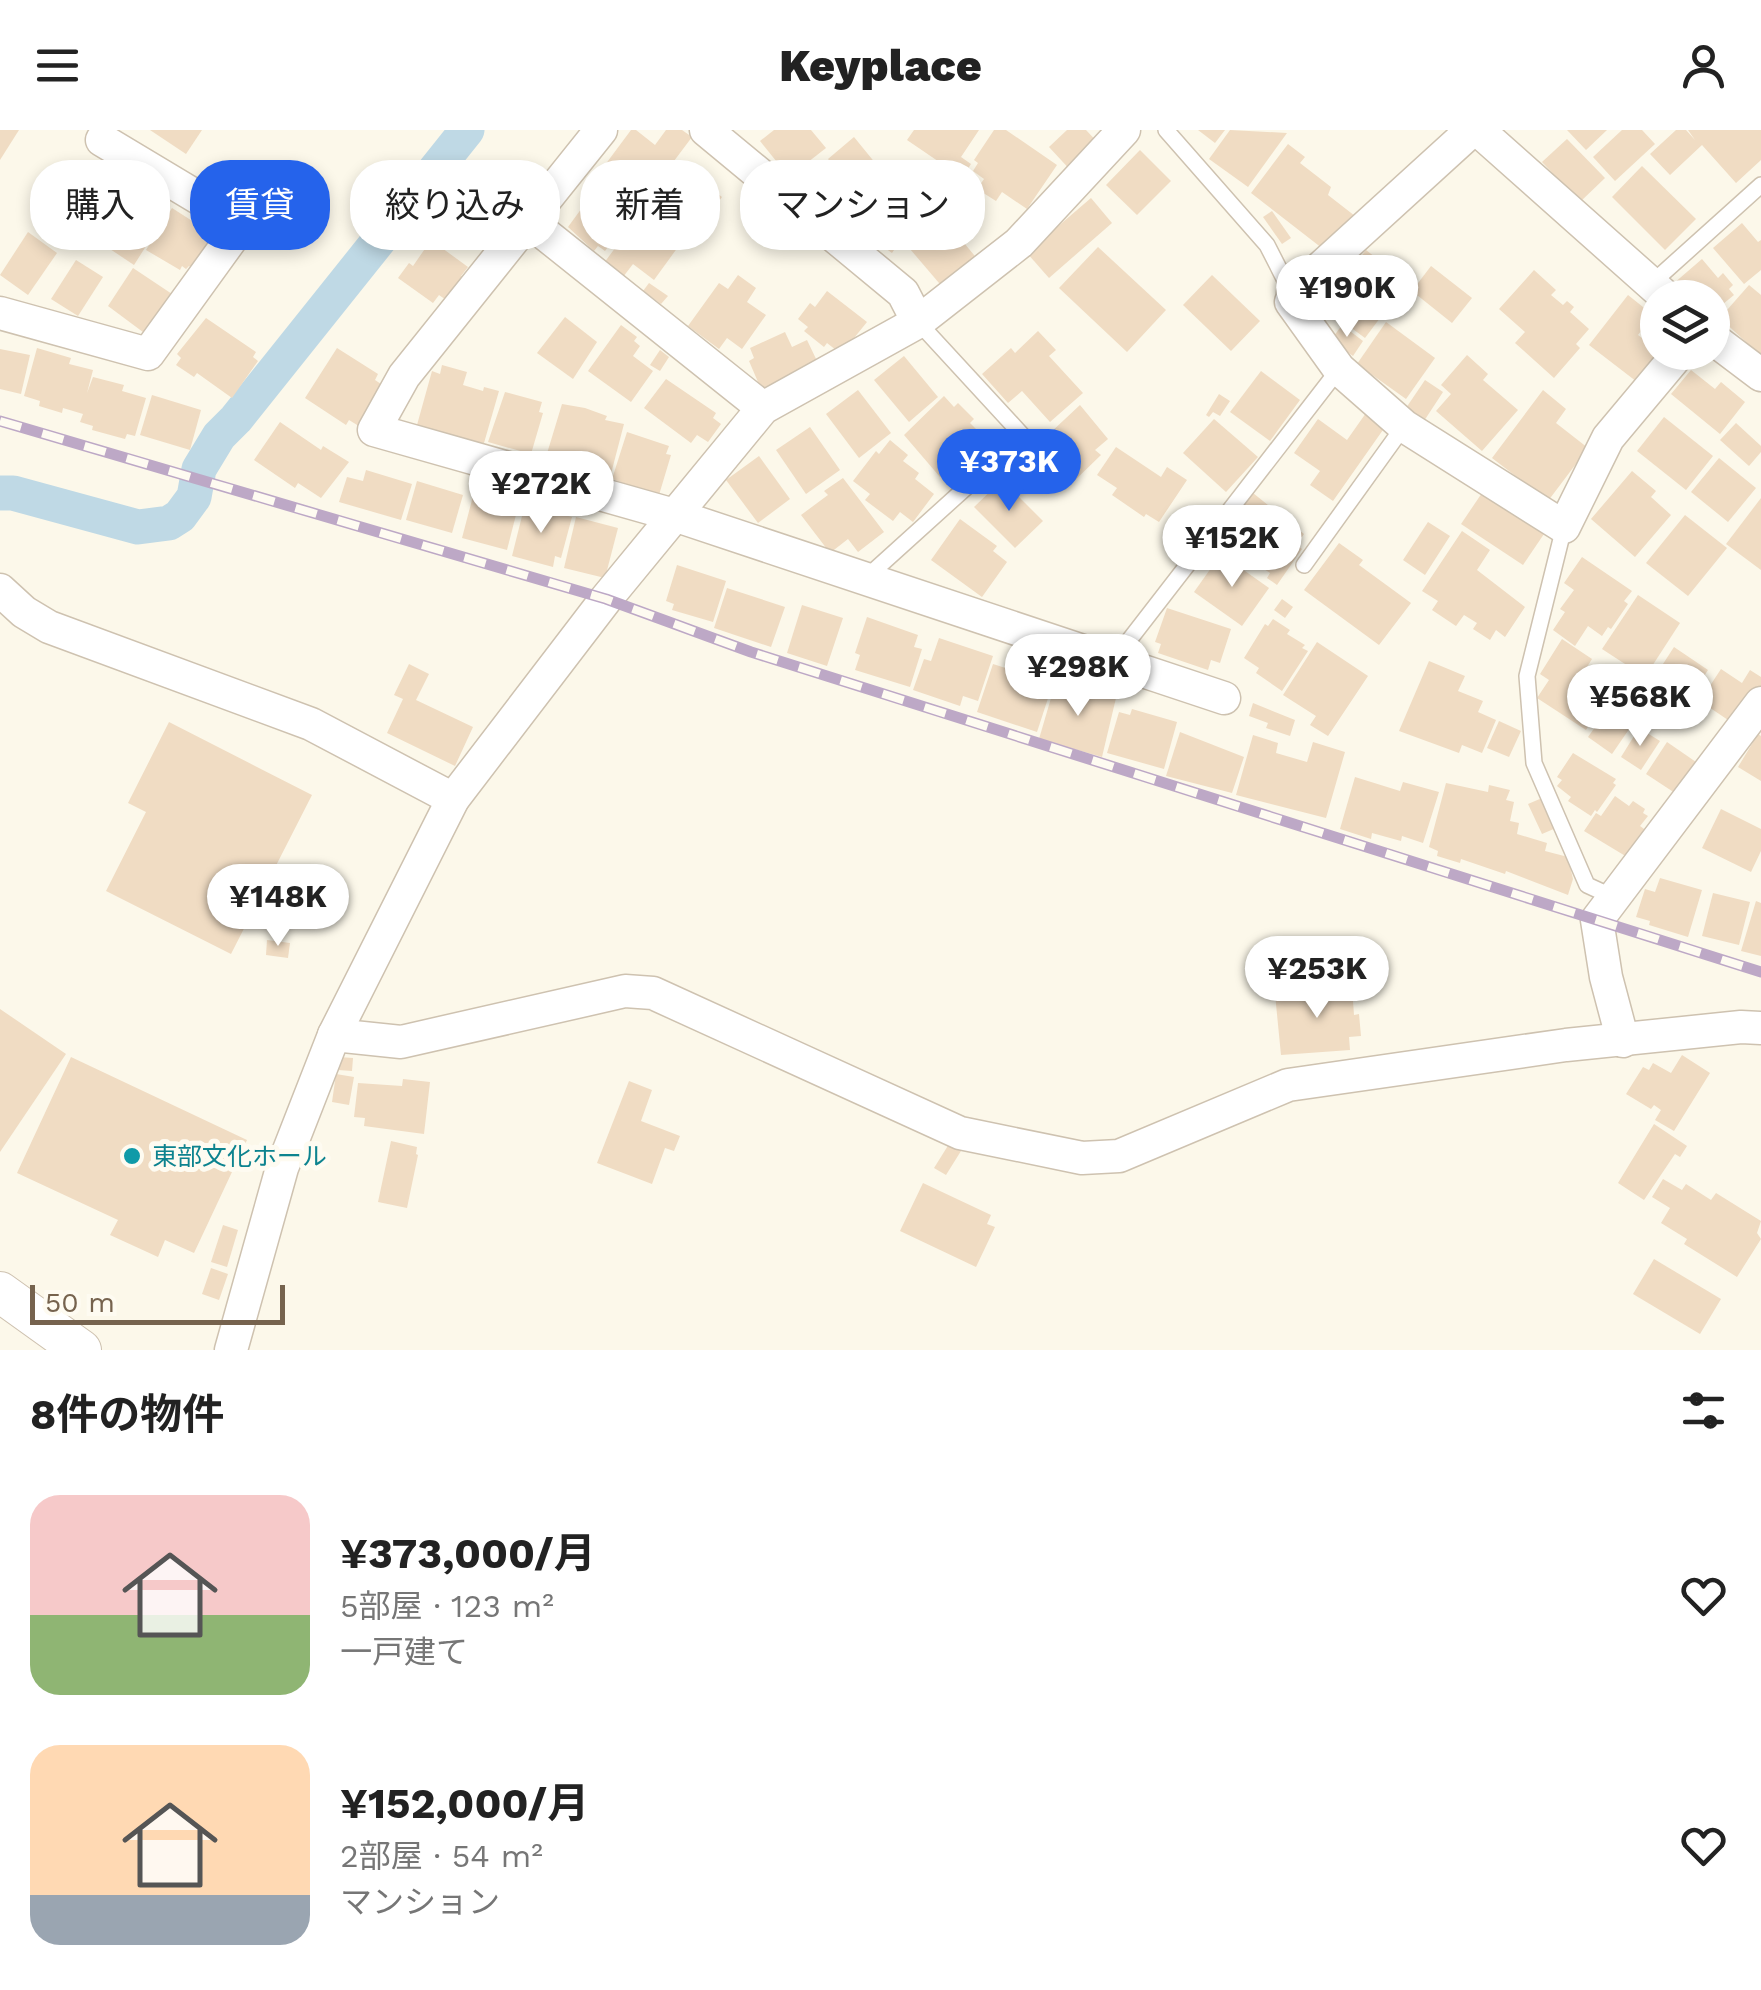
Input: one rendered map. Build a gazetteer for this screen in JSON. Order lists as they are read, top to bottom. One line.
{"places":["東部文化ホール"],"scale_bar":"50 m","page":{"header":"Keyplace","chip":["購入","賃貸","絞り込み","新着","マンション"],"price":["¥190K","¥373K","¥272K","¥152K","¥298K","¥568K","¥148K","¥253K"],"scale":"50 m","heading":"8件の物件","list":[{"name":"¥373,000/月","note":"5部屋 · 123 m² · 一戸建て"},{"name":"¥152,000/月","note":"2部屋 · 54 m² · マンション"}]}}
